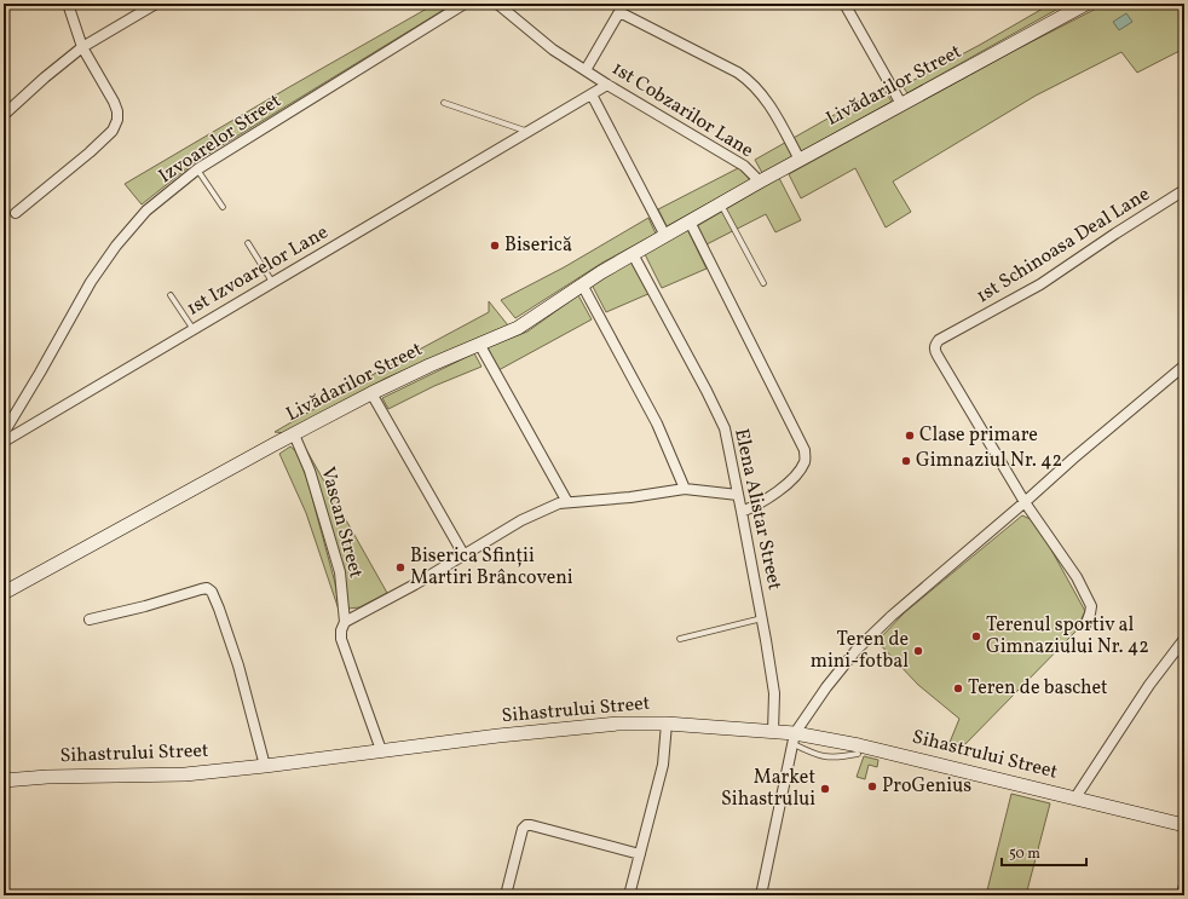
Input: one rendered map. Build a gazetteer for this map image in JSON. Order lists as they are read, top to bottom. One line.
{"streets":{"street":["Livădarilor Street","1st Cobzarilor Lane","Izvoarelor Street","1st Schinoasa Deal Lane","1st Izvoarelor Lane","Elena Alistar Street","Vascan Street","Sihastrului Street"]},"crossings":[["Livădarilor Street","1st Cobzarilor Lane"],["Livădarilor Street","Elena Alistar Street"],["Livădarilor Street","Vascan Street"],["1st Cobzarilor Lane","1st Izvoarelor Lane"]],"places":["Biserică","Clase primare","Gimnaziul Nr. 42","Biserica Sfinții Martiri Brâncoveni","Terenul sportiv al Gimnaziului Nr. 42","Teren de mini-fotbal","Teren de baschet","ProGenius","Market Sihastrului"],"scale_bar":"50 m"}
